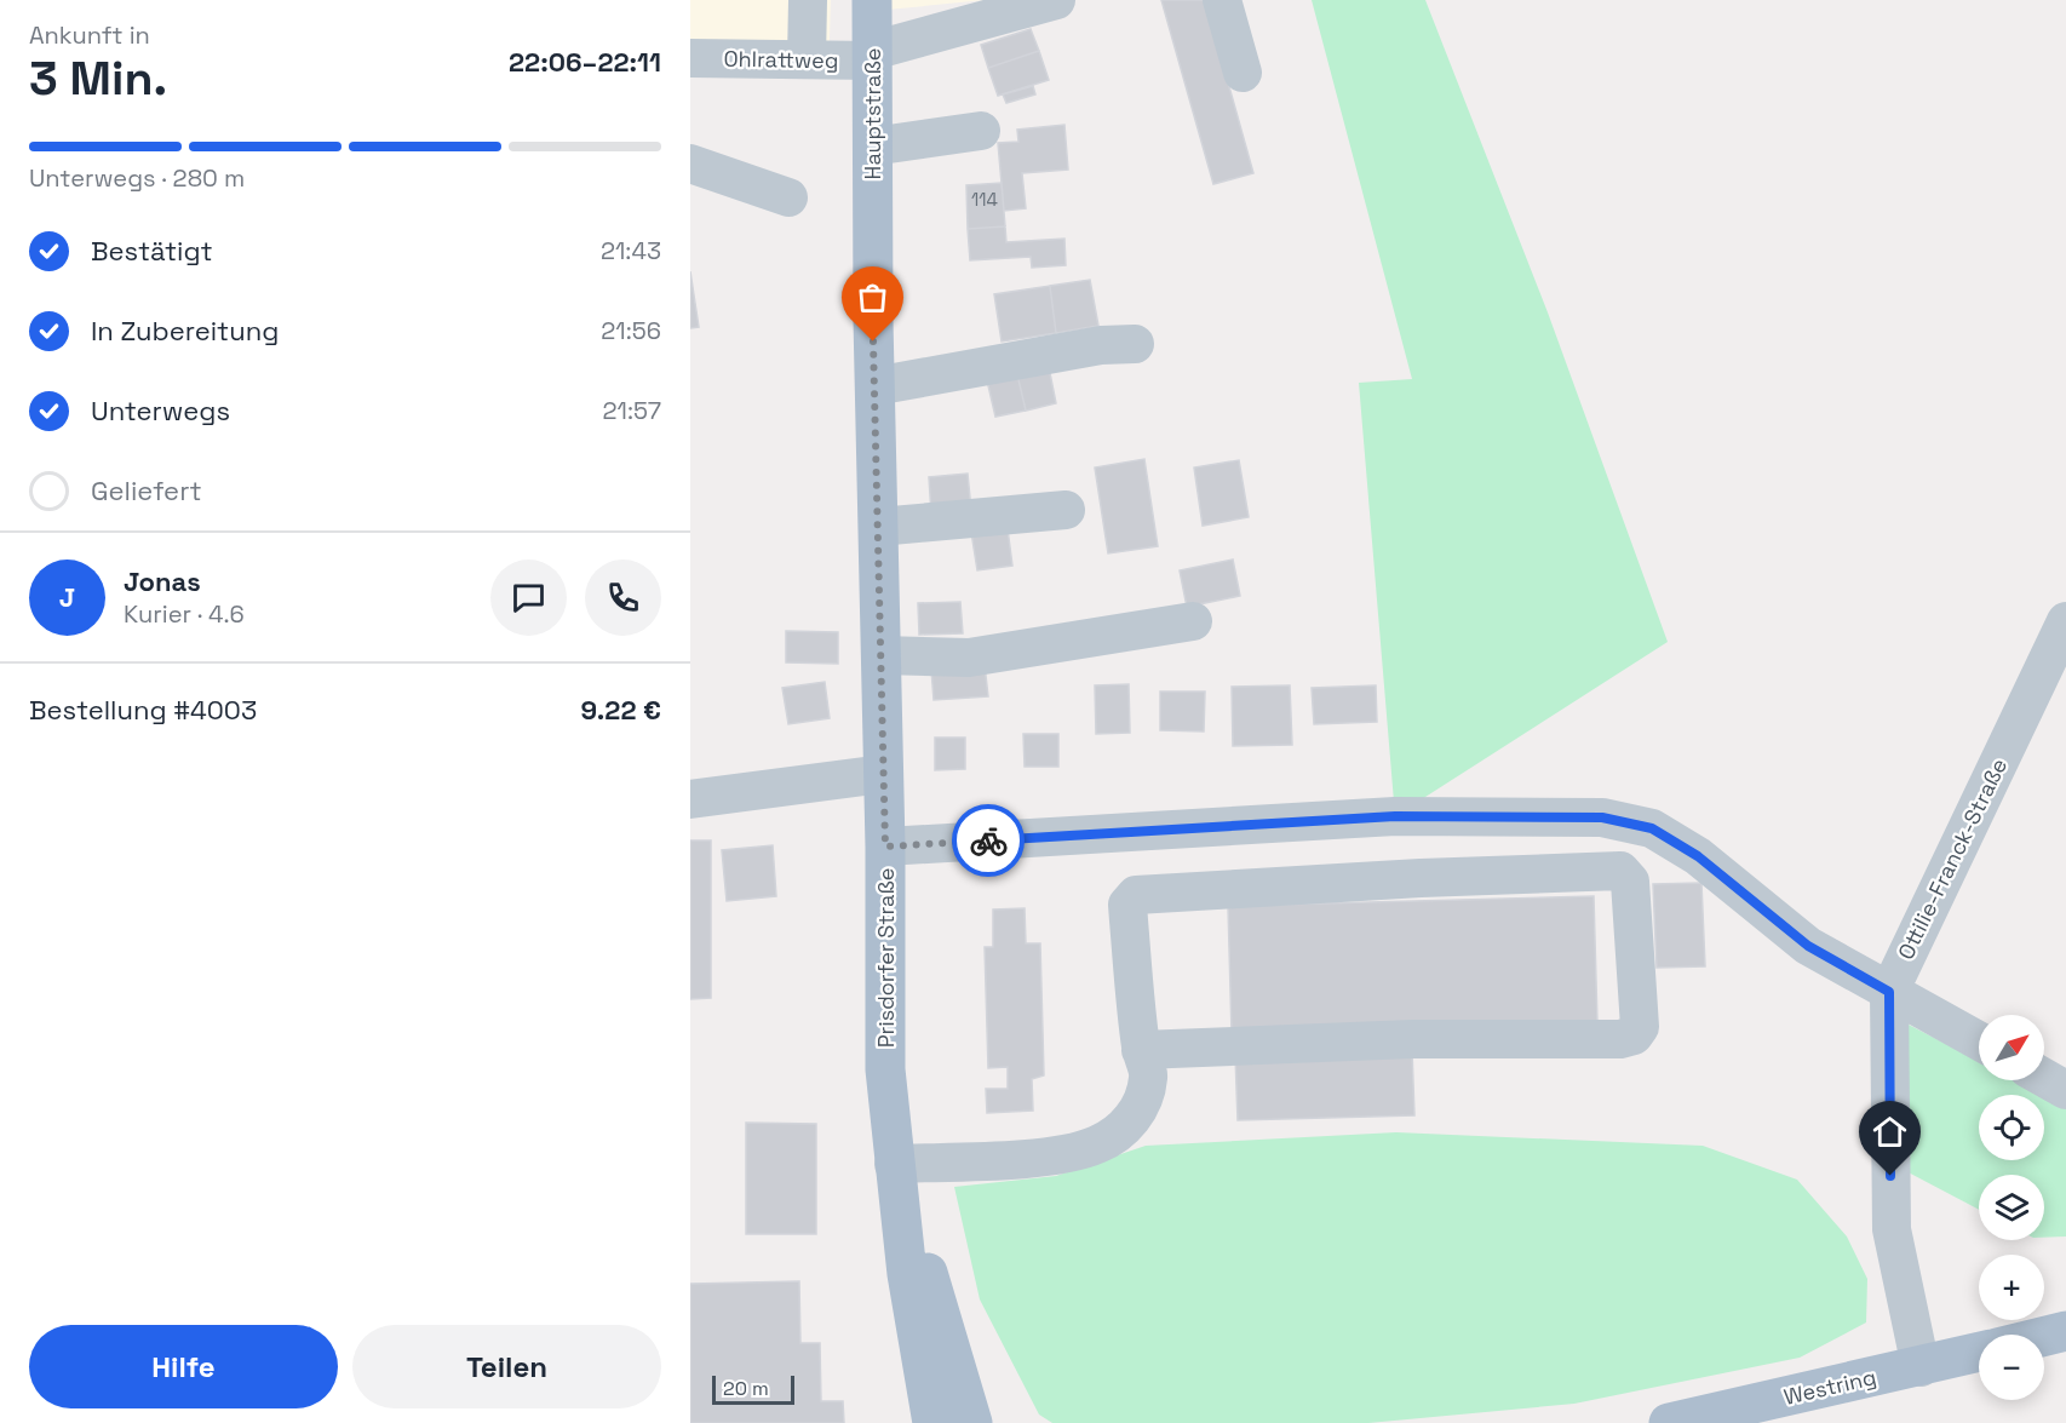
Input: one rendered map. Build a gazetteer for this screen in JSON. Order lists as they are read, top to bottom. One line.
{"streets":{"main road":["Hauptstraße","Prisdorfer Straße","Westring"],"street":["Ohlrattweg","Ottilie-Franck-Straße"]},"crossings":[["Ohlrattweg","Hauptstraße"],["Hauptstraße","Prisdorfer Straße"],["Ottilie-Franck-Straße","Westring"]],"house_numbers":["114"],"scale_bar":"20 m","north":"top right","page":{"heading":["3 Min.","Ankunft in","22:06–22:11"],"panel":["Jonas","Kurier · 4.6","Bestellung #4003","9.22 €"],"bar":"Unterwegs · 280 m","list":[["Bestätigt","21:43"],["In Zubereitung","21:56"],["Unterwegs","21:57"],"Geliefert"],"round":"J","map_buttons":["+","−"],"buttons":["Hilfe","Teilen"],"scale":"20 m"}}
